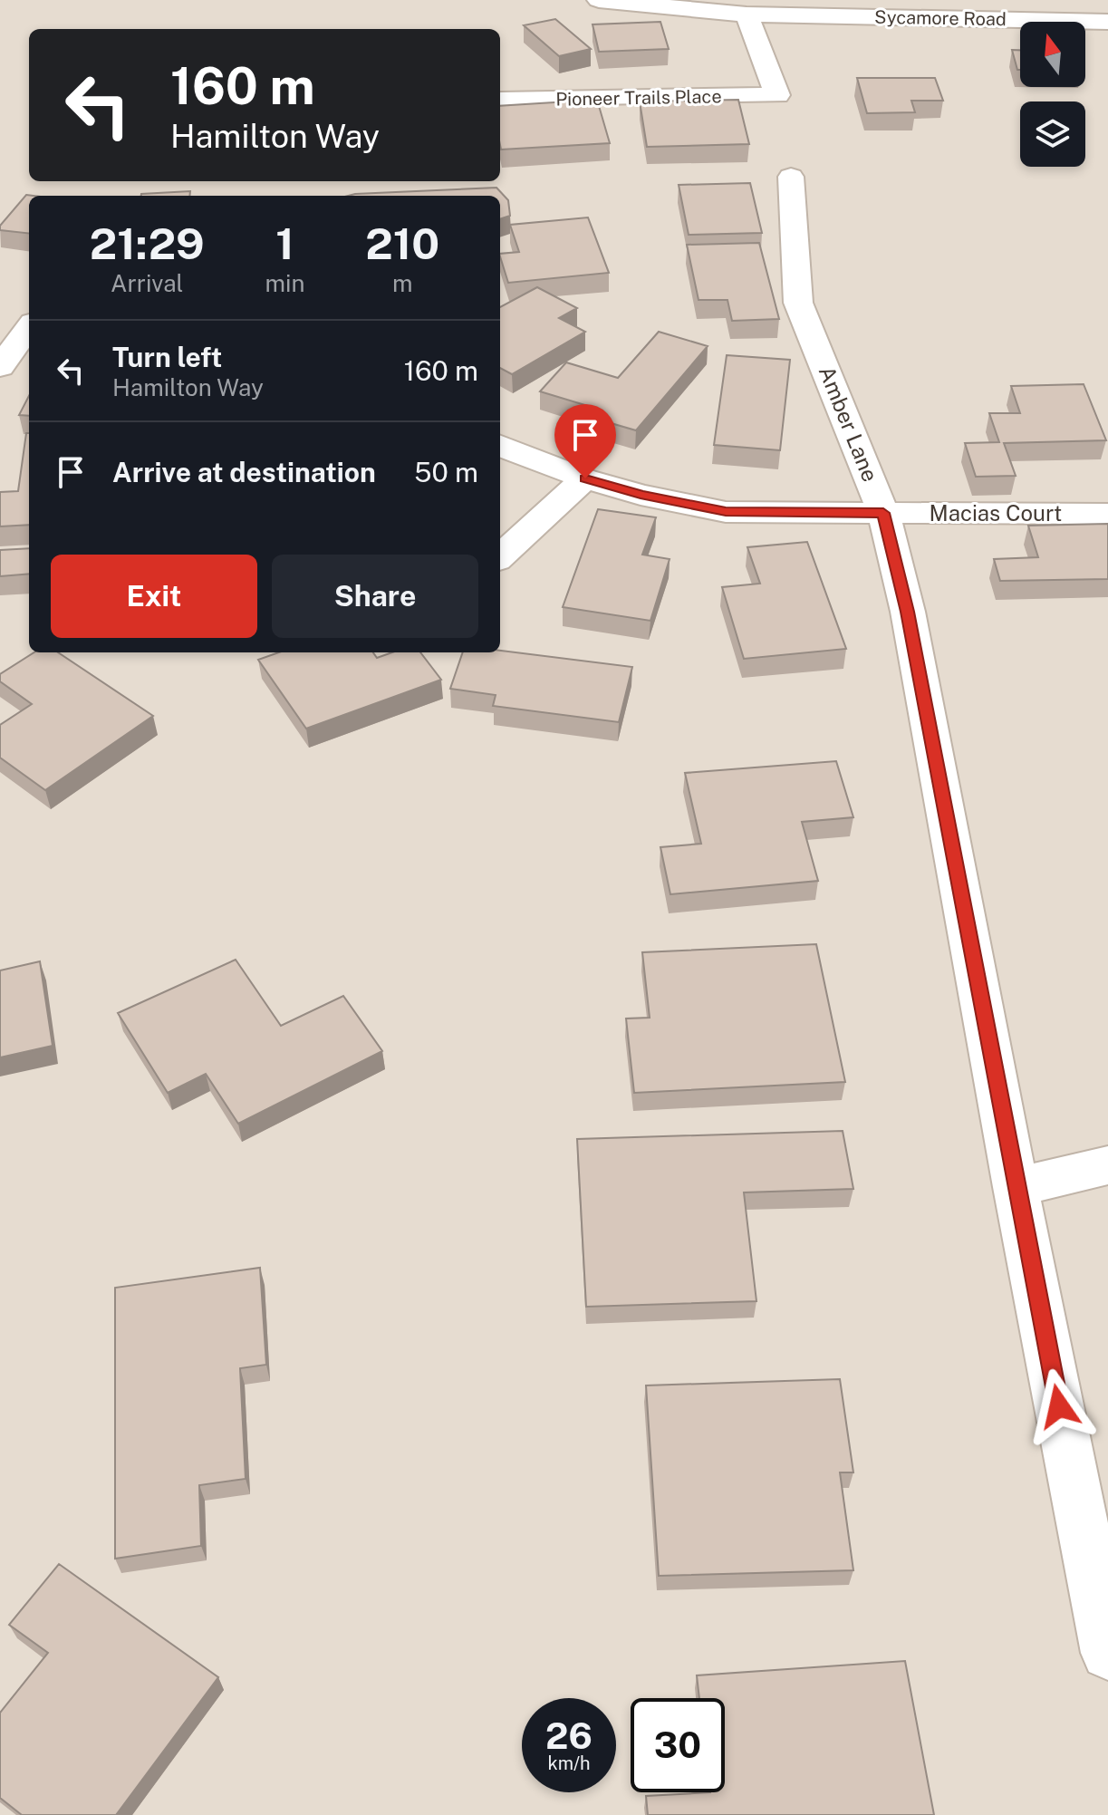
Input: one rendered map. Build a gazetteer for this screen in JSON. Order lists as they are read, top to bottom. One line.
{"streets":{"street":["Sycamore Road","Pioneer Trails Place","Amber Lane","Macias Court"]},"crossings":[["Sycamore Road","Pioneer Trails Place"],["Amber Lane","Macias Court"]],"north":"top","page":{"turn":["160 m","Hamilton Way"],"eta":["21:29","Arrival","1","min","210","m"],"list":[{"name":"Turn left","note":"Hamilton Way","value":"160 m"},{"name":"Arrive at destination","value":"50 m"}],"buttons":["Exit","Share"],"speed":"26 km/h","limit":"30"}}
